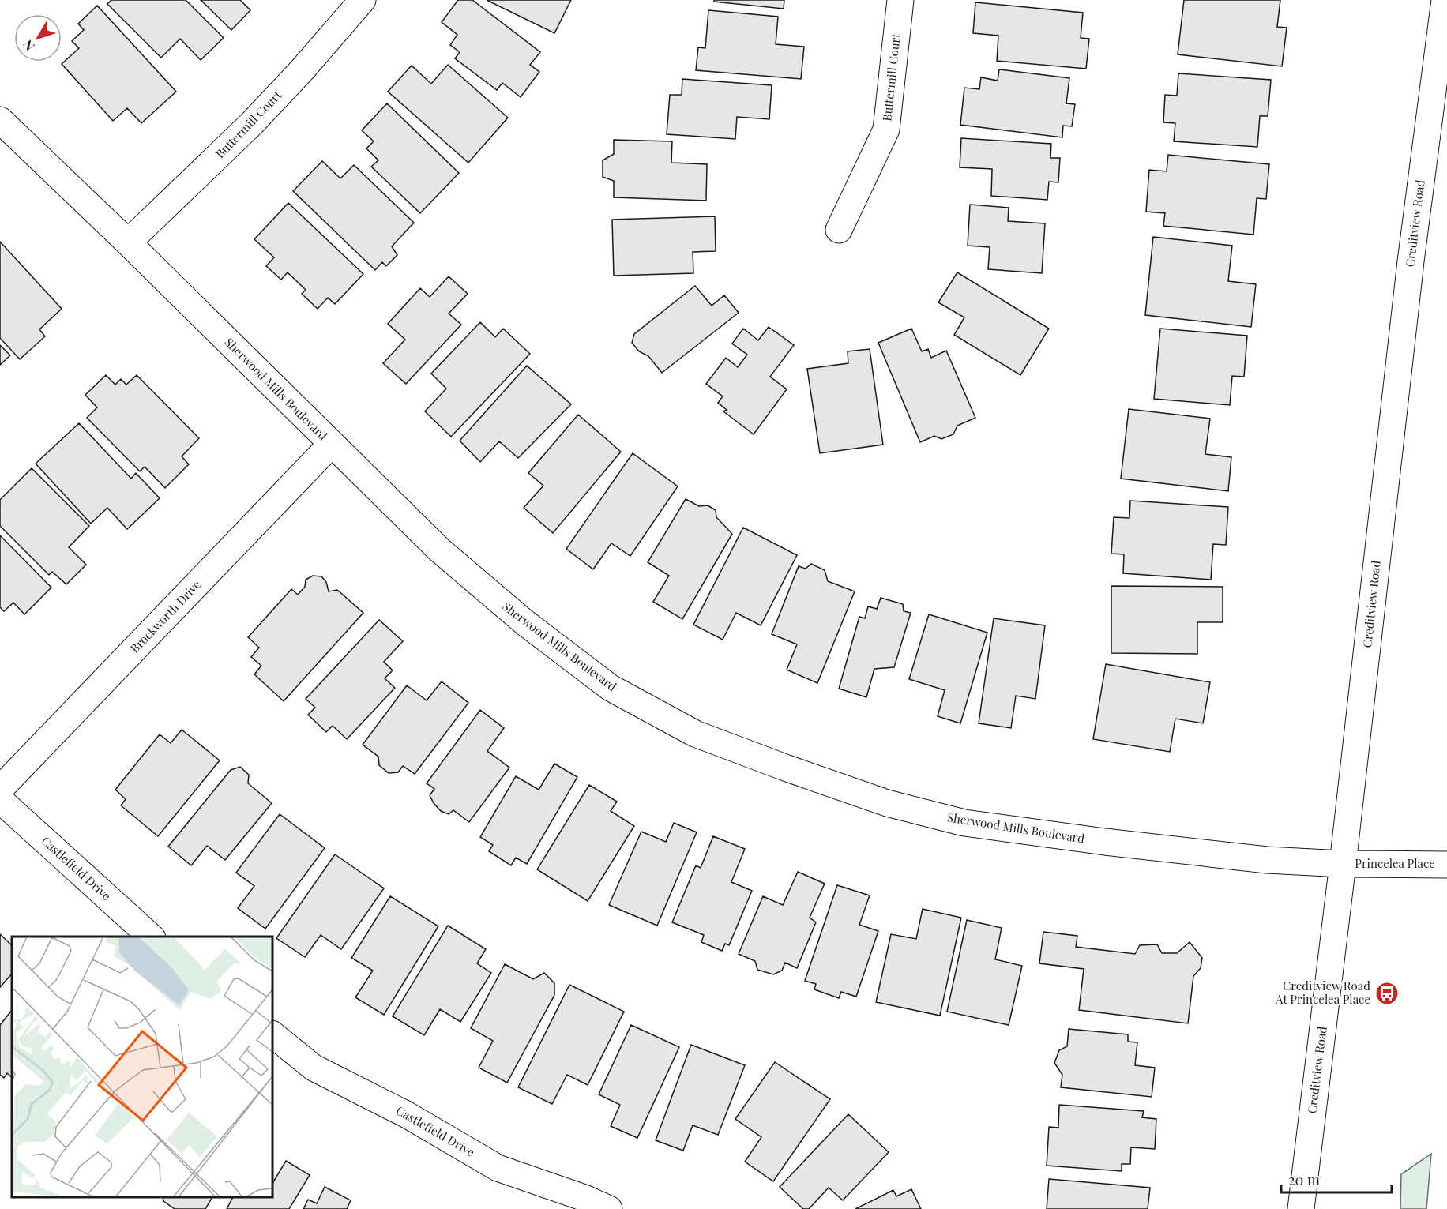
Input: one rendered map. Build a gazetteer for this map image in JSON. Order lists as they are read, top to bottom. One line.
{"streets":{"street":["Buttermill Court","Creditview Road","Sherwood Mills Boulevard","Brockworth Drive","Princelea Place","Castlefield Drive"]},"crossings":[["Buttermill Court","Sherwood Mills Boulevard"],["Creditview Road","Sherwood Mills Boulevard"],["Creditview Road","Princelea Place"],["Sherwood Mills Boulevard","Brockworth Drive"],["Sherwood Mills Boulevard","Princelea Place"]],"places":{"bus stop":["Creditview Road At Princelea Place"]},"scale_bar":"20 m","north":"bottom left"}
